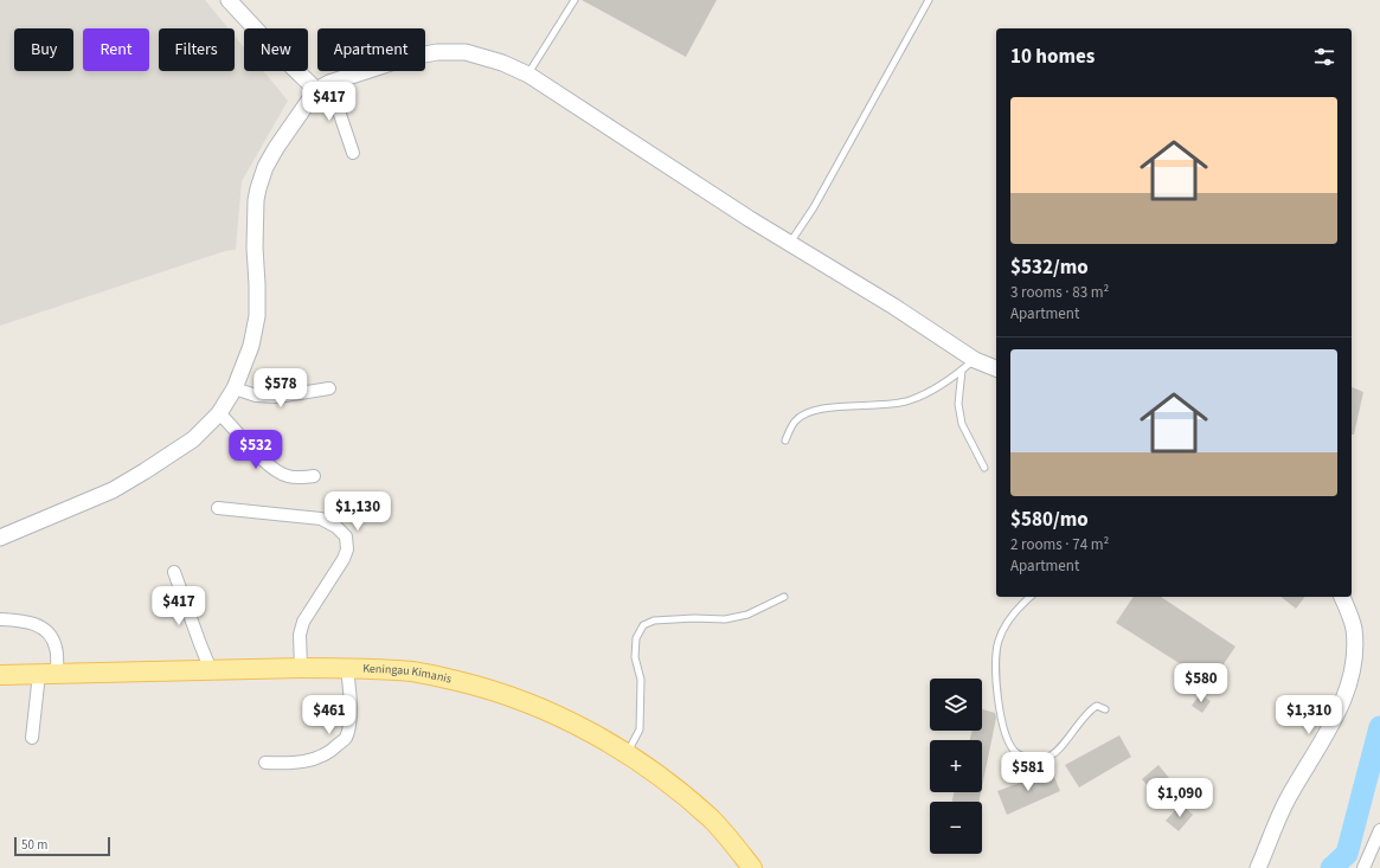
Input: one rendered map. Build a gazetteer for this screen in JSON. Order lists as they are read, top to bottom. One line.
{"streets":{"main road":["Keningau Kimanis"]},"scale_bar":"50 m","page":{"chip":["Buy","Rent","Filters","New","Apartment"],"heading":"10 homes","price":["$417","$578","$532","$1,130","$417","$580","$461","$1,310","$581","$1,090"],"list":[{"name":"$532/mo","note":"3 rooms · 83 m² · Apartment"},{"name":"$580/mo","note":"2 rooms · 74 m² · Apartment"}],"map_buttons":["+","−"],"scale":"50 m"}}
